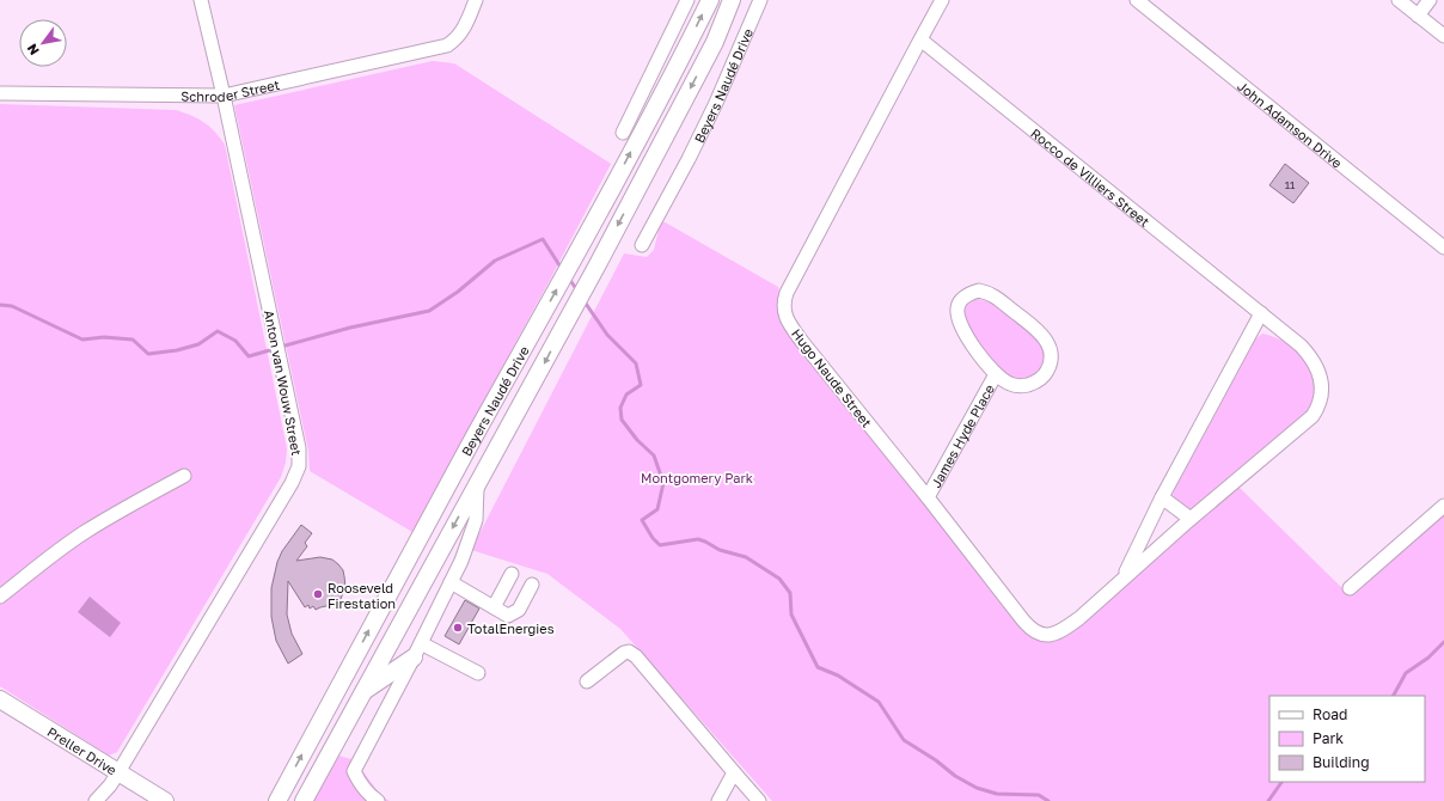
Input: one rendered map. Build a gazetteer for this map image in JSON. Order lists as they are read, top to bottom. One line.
{"streets":{"main road":["Beyers Naudé Drive","Preller Drive"],"street":["Schroder Street","John Adamson Drive","Rocco de Villiers Street","Hugo Naude Street","Anton van Wouw Street","James Hyde Place"]},"crossings":[["Schroder Street","Anton van Wouw Street"],["Rocco de Villiers Street","Hugo Naude Street"],["Hugo Naude Street","James Hyde Place"],["Anton van Wouw Street","Preller Drive"]],"parks":["Montgomery Park"],"places":["Rooseveld Firestation","TotalEnergies"],"house_numbers":["11"],"legend":["Road","Park","Building"],"north":"bottom left"}
